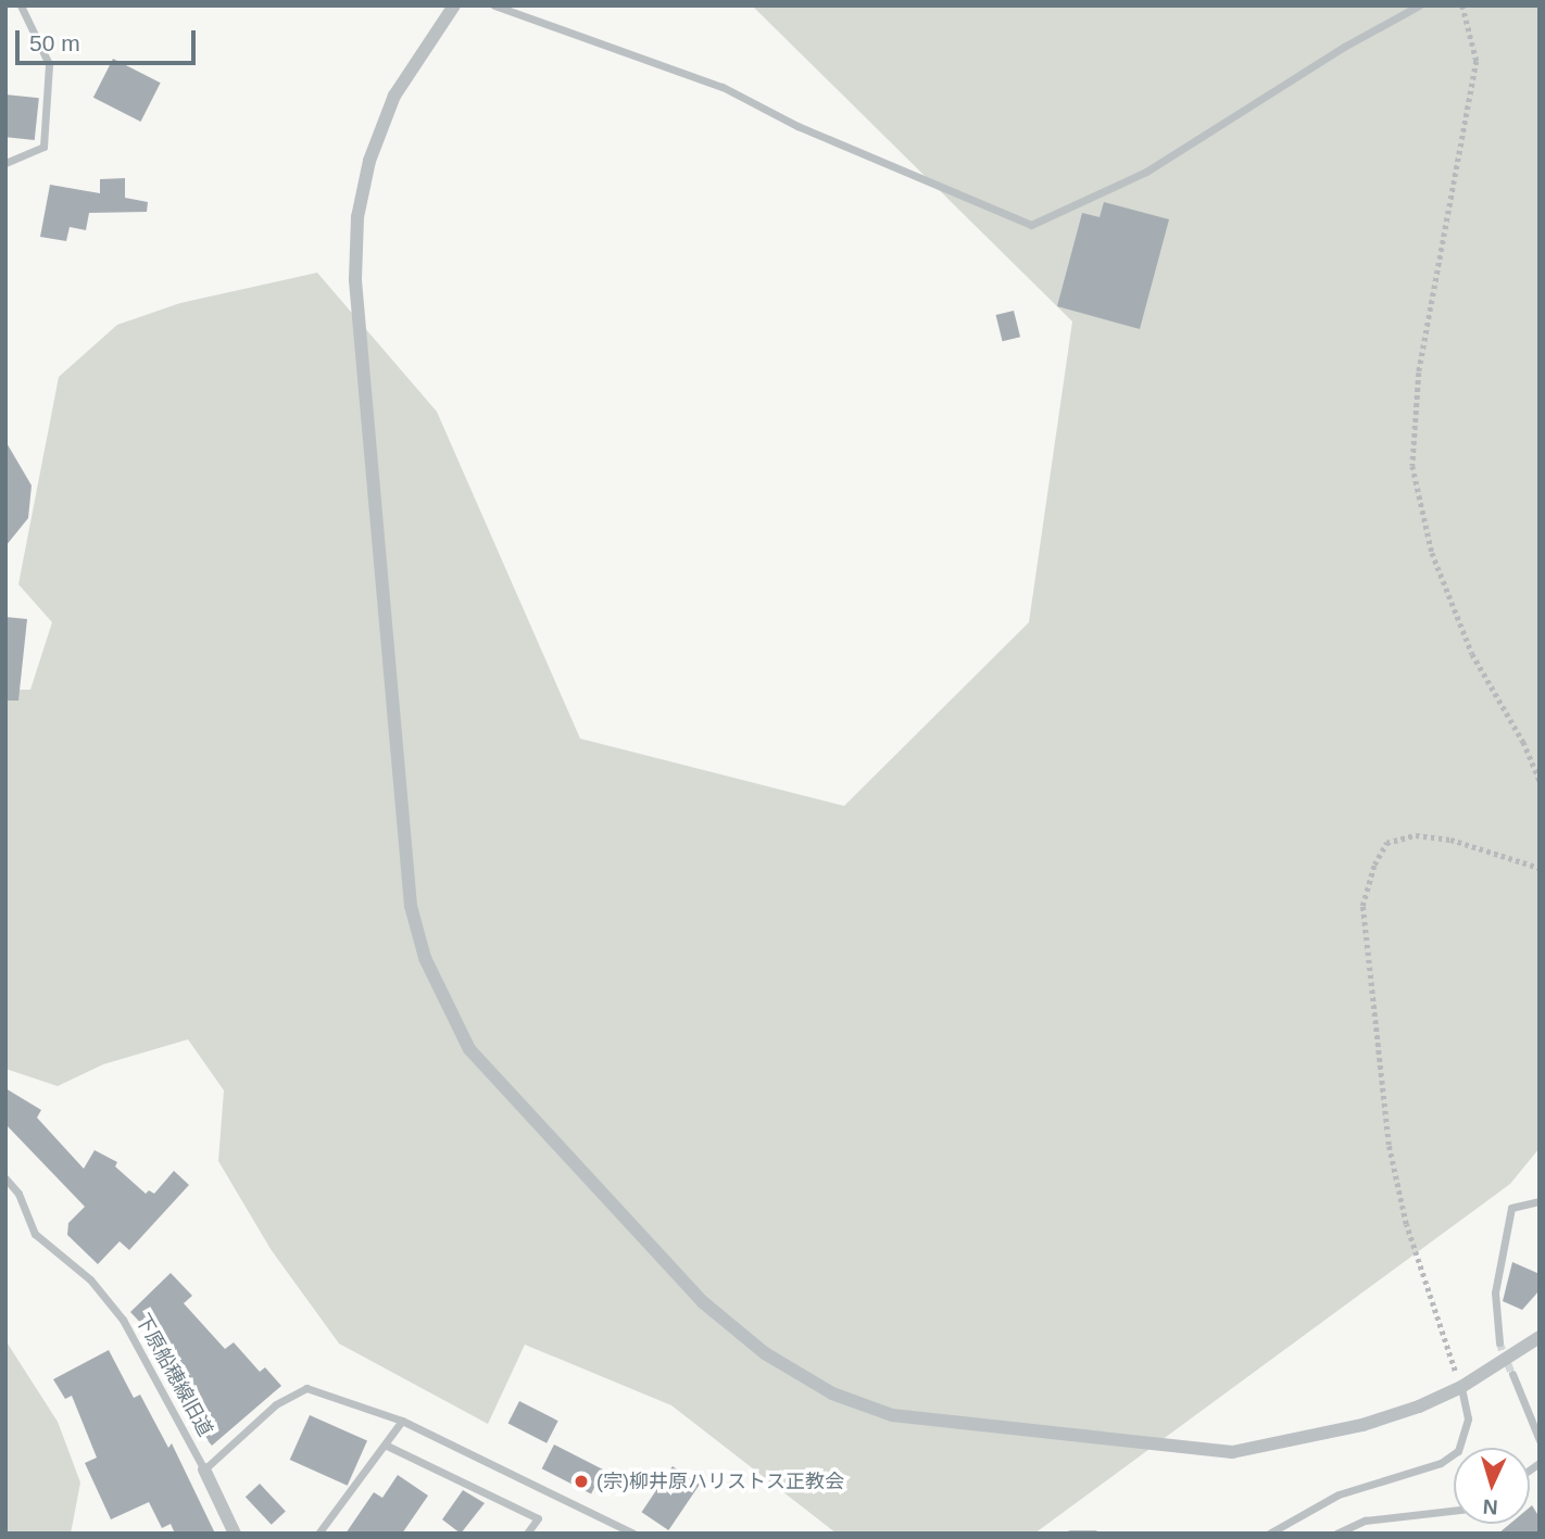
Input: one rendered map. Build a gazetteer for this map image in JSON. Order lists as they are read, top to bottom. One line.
{"streets":{"street":["下原船穂線旧道"]},"places":["(宗)柳井原ハリストス正教会"],"scale_bar":"50 m","north":"bottom"}
